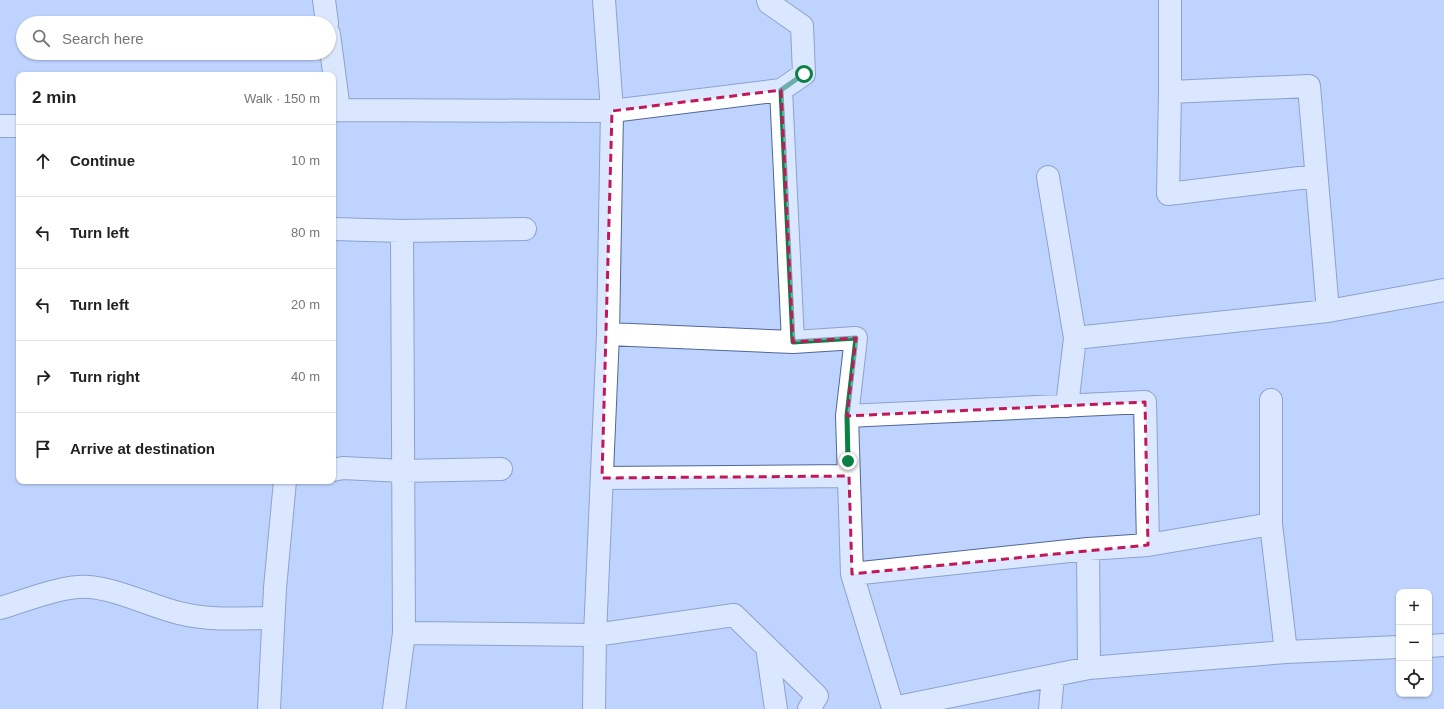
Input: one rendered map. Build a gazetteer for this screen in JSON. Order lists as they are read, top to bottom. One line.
{"page":{"search":"Search here","heading":["2 min","Walk · 150 m"],"list":[["Continue","10 m"],["Turn left","80 m"],["Turn left","20 m"],["Turn right","40 m"],"Arrive at destination"],"map_buttons":["+","−"]}}
